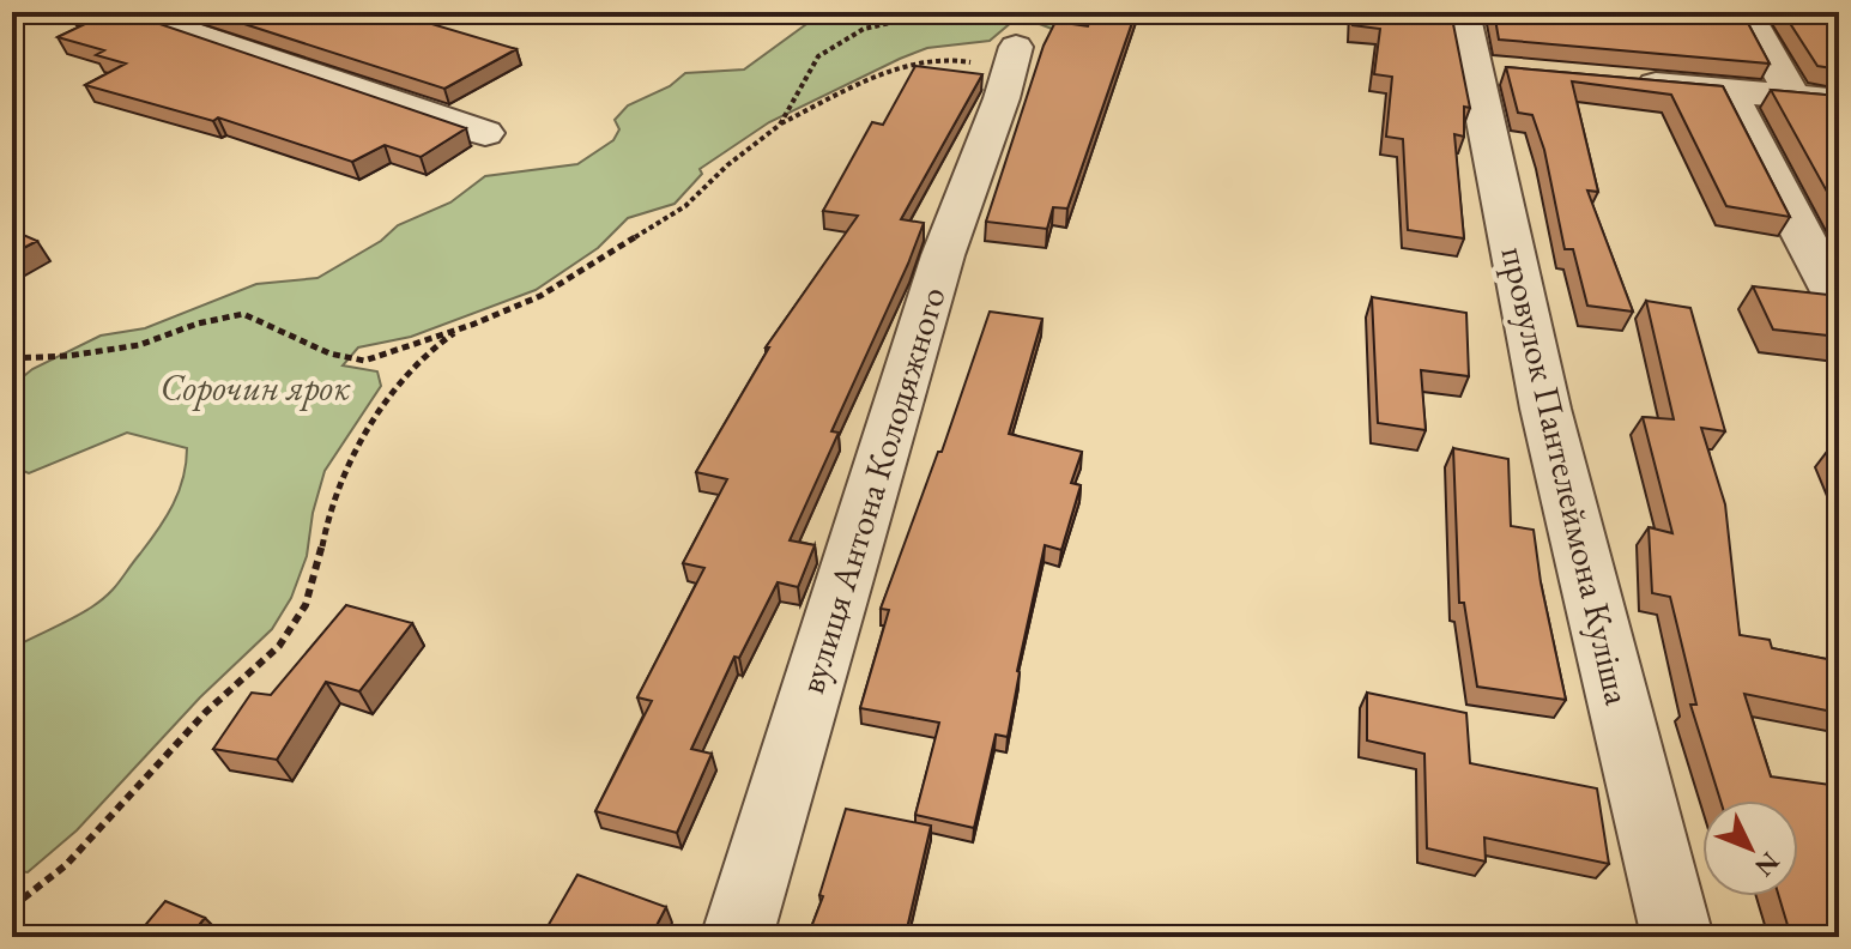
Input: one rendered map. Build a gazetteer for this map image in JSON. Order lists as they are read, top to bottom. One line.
{"streets":{"street":["провулок Пантелеймона Куліша","вулиця Антона Колодяжного"]},"parks":["Сорочин ярок"],"north":"bottom right"}
